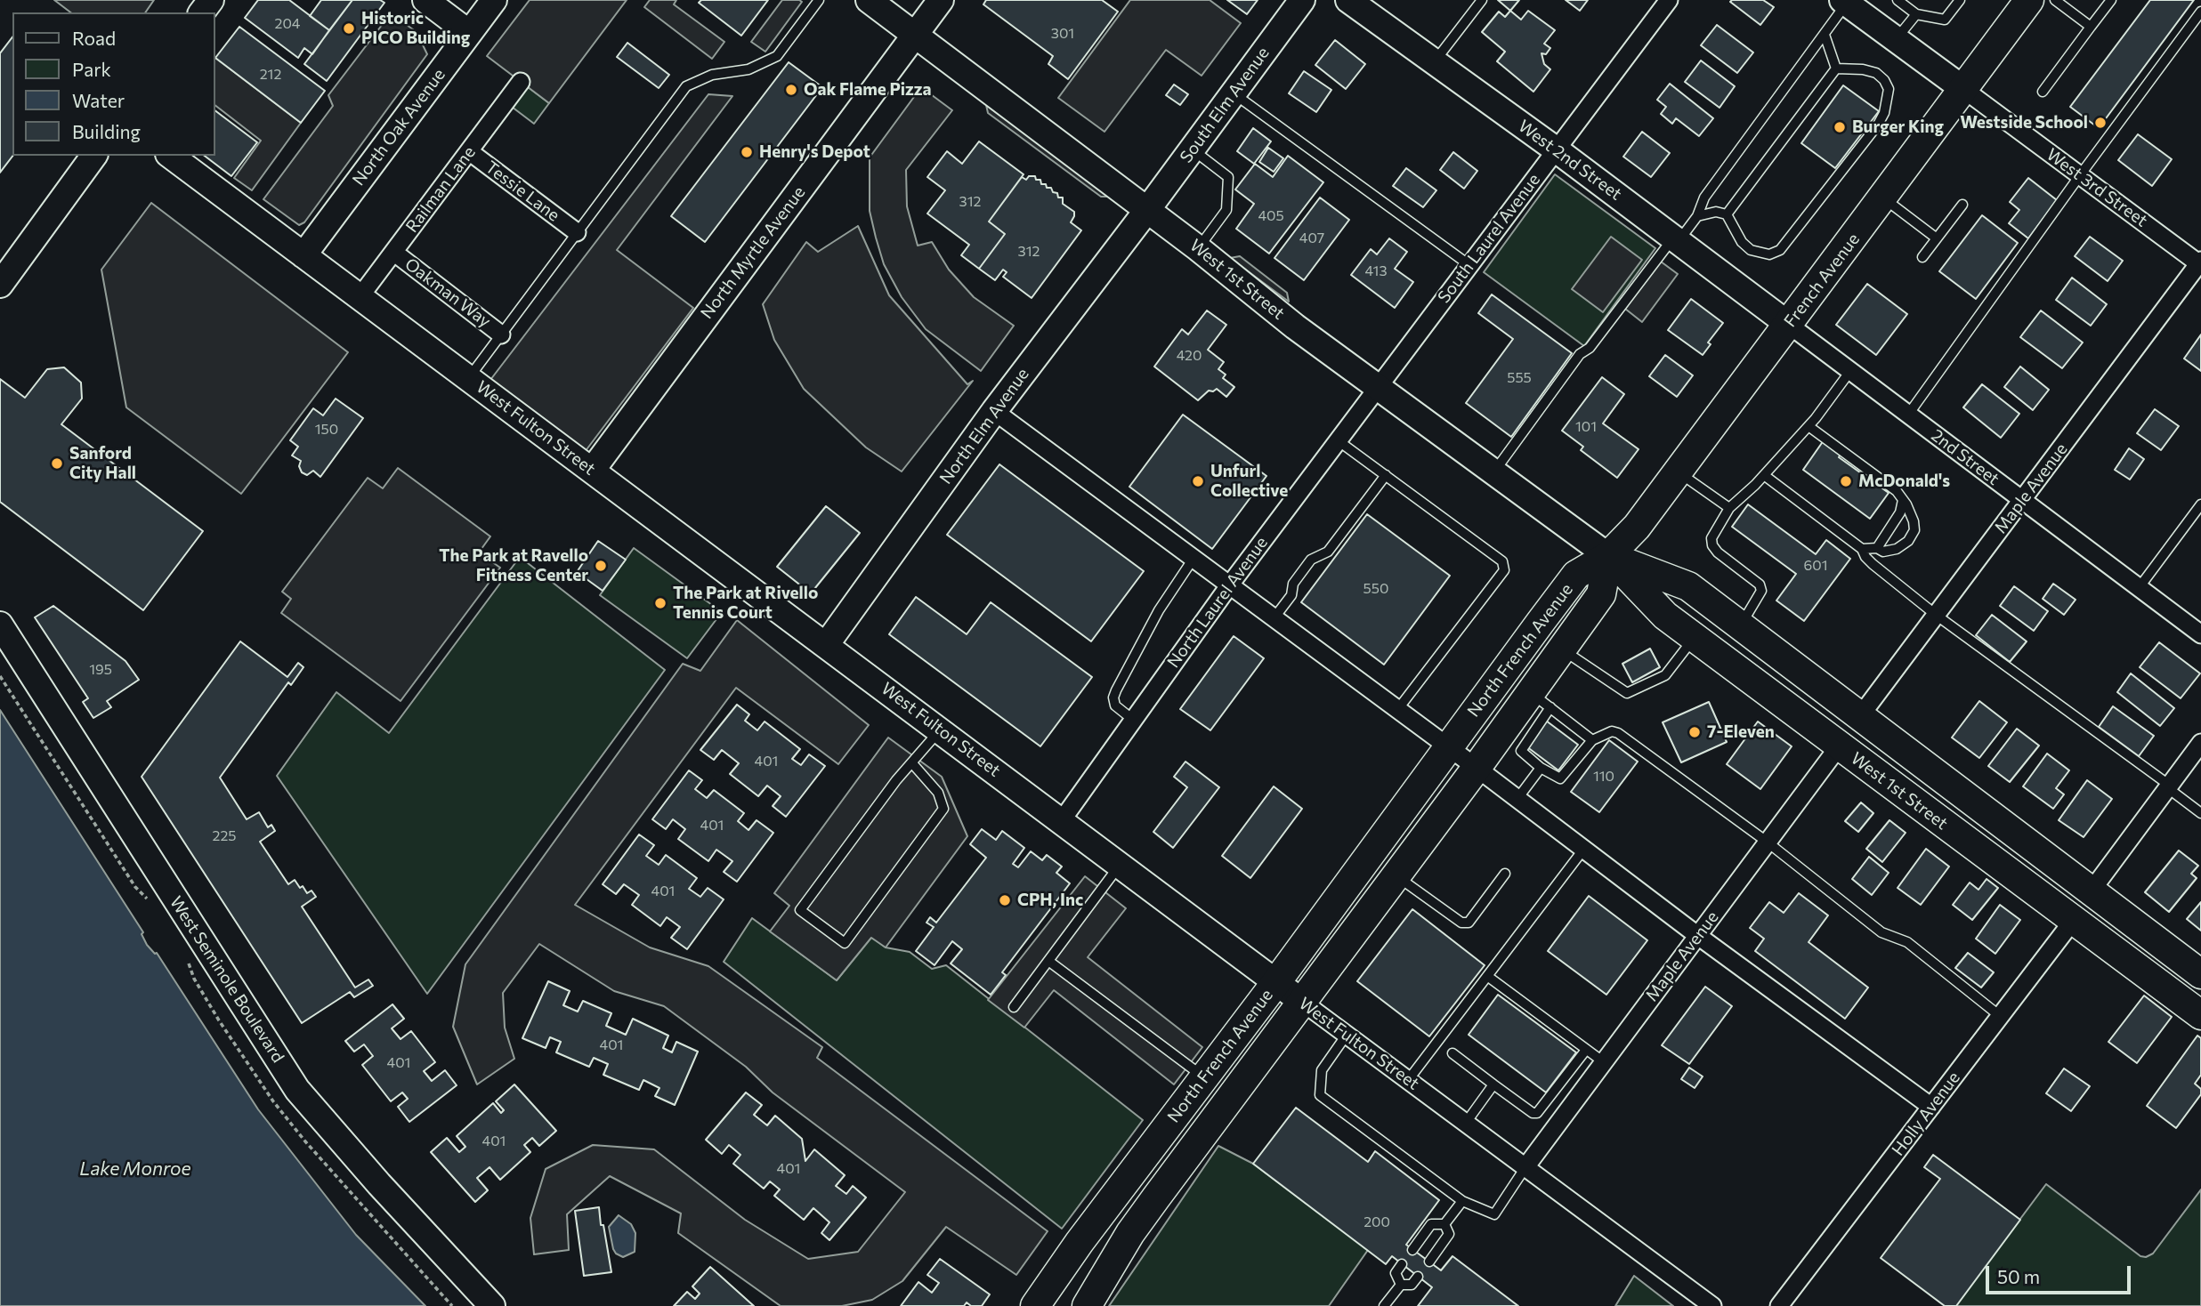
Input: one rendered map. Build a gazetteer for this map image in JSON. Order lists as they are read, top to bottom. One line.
{"streets":{"main road":["West 1st Street","French Avenue","North French Avenue"],"street":["South Elm Avenue","North Oak Avenue","West 2nd Street","West 3rd Street","Railman Lane","Tessie Lane","South Laurel Avenue","North Myrtle Avenue","Oakman Way","North Elm Avenue","West Fulton Street","2nd Street","Maple Avenue","North Laurel Avenue","West Seminole Boulevard","Holly Avenue"]},"crossings":[["South Elm Avenue","West 1st Street"],["South Elm Avenue","North Elm Avenue"],["North Oak Avenue","West Fulton Street"],["West 2nd Street","South Laurel Avenue"],["West 2nd Street","French Avenue"],["West 2nd Street","2nd Street"],["West 3rd Street","French Avenue"],["West 3rd Street","Maple Avenue"],["Railman Lane","Tessie Lane"],["Railman Lane","Oakman Way"],["Railman Lane","West Fulton Street"],["South Laurel Avenue","West 1st Street"],["South Laurel Avenue","North Laurel Avenue"],["North Myrtle Avenue","West 1st Street"],["North Myrtle Avenue","West Fulton Street"],["West 1st Street","French Avenue"],["West 1st Street","North Elm Avenue"],["West 1st Street","Maple Avenue"],["West 1st Street","North Laurel Avenue"],["West 1st Street","North French Avenue"],["West 1st Street","Holly Avenue"],["French Avenue","2nd Street"],["French Avenue","North French Avenue"],["North Elm Avenue","West Fulton Street"],["West Fulton Street","Maple Avenue"],["West Fulton Street","North Laurel Avenue"],["West Fulton Street","North French Avenue"],["2nd Street","Maple Avenue"]],"water":["Lake Monroe"],"places":["Historic PICO Building","Oak Flame Pizza","Westside School","Burger King","Henry's Depot","Sanford City Hall","Unfurl Collective","McDonald's","The Park at Ravello Fitness Center","The Park at Rivello Tennis Court","7-Eleven","CPH, Inc"],"house_numbers":["204","301","212","312","405","407","312","413","420","555","101","150","601","550","195","401","110","401","225","401","401","401","401","401","200"],"legend":["Road","Park","Water","Building"],"scale_bar":"50 m"}
